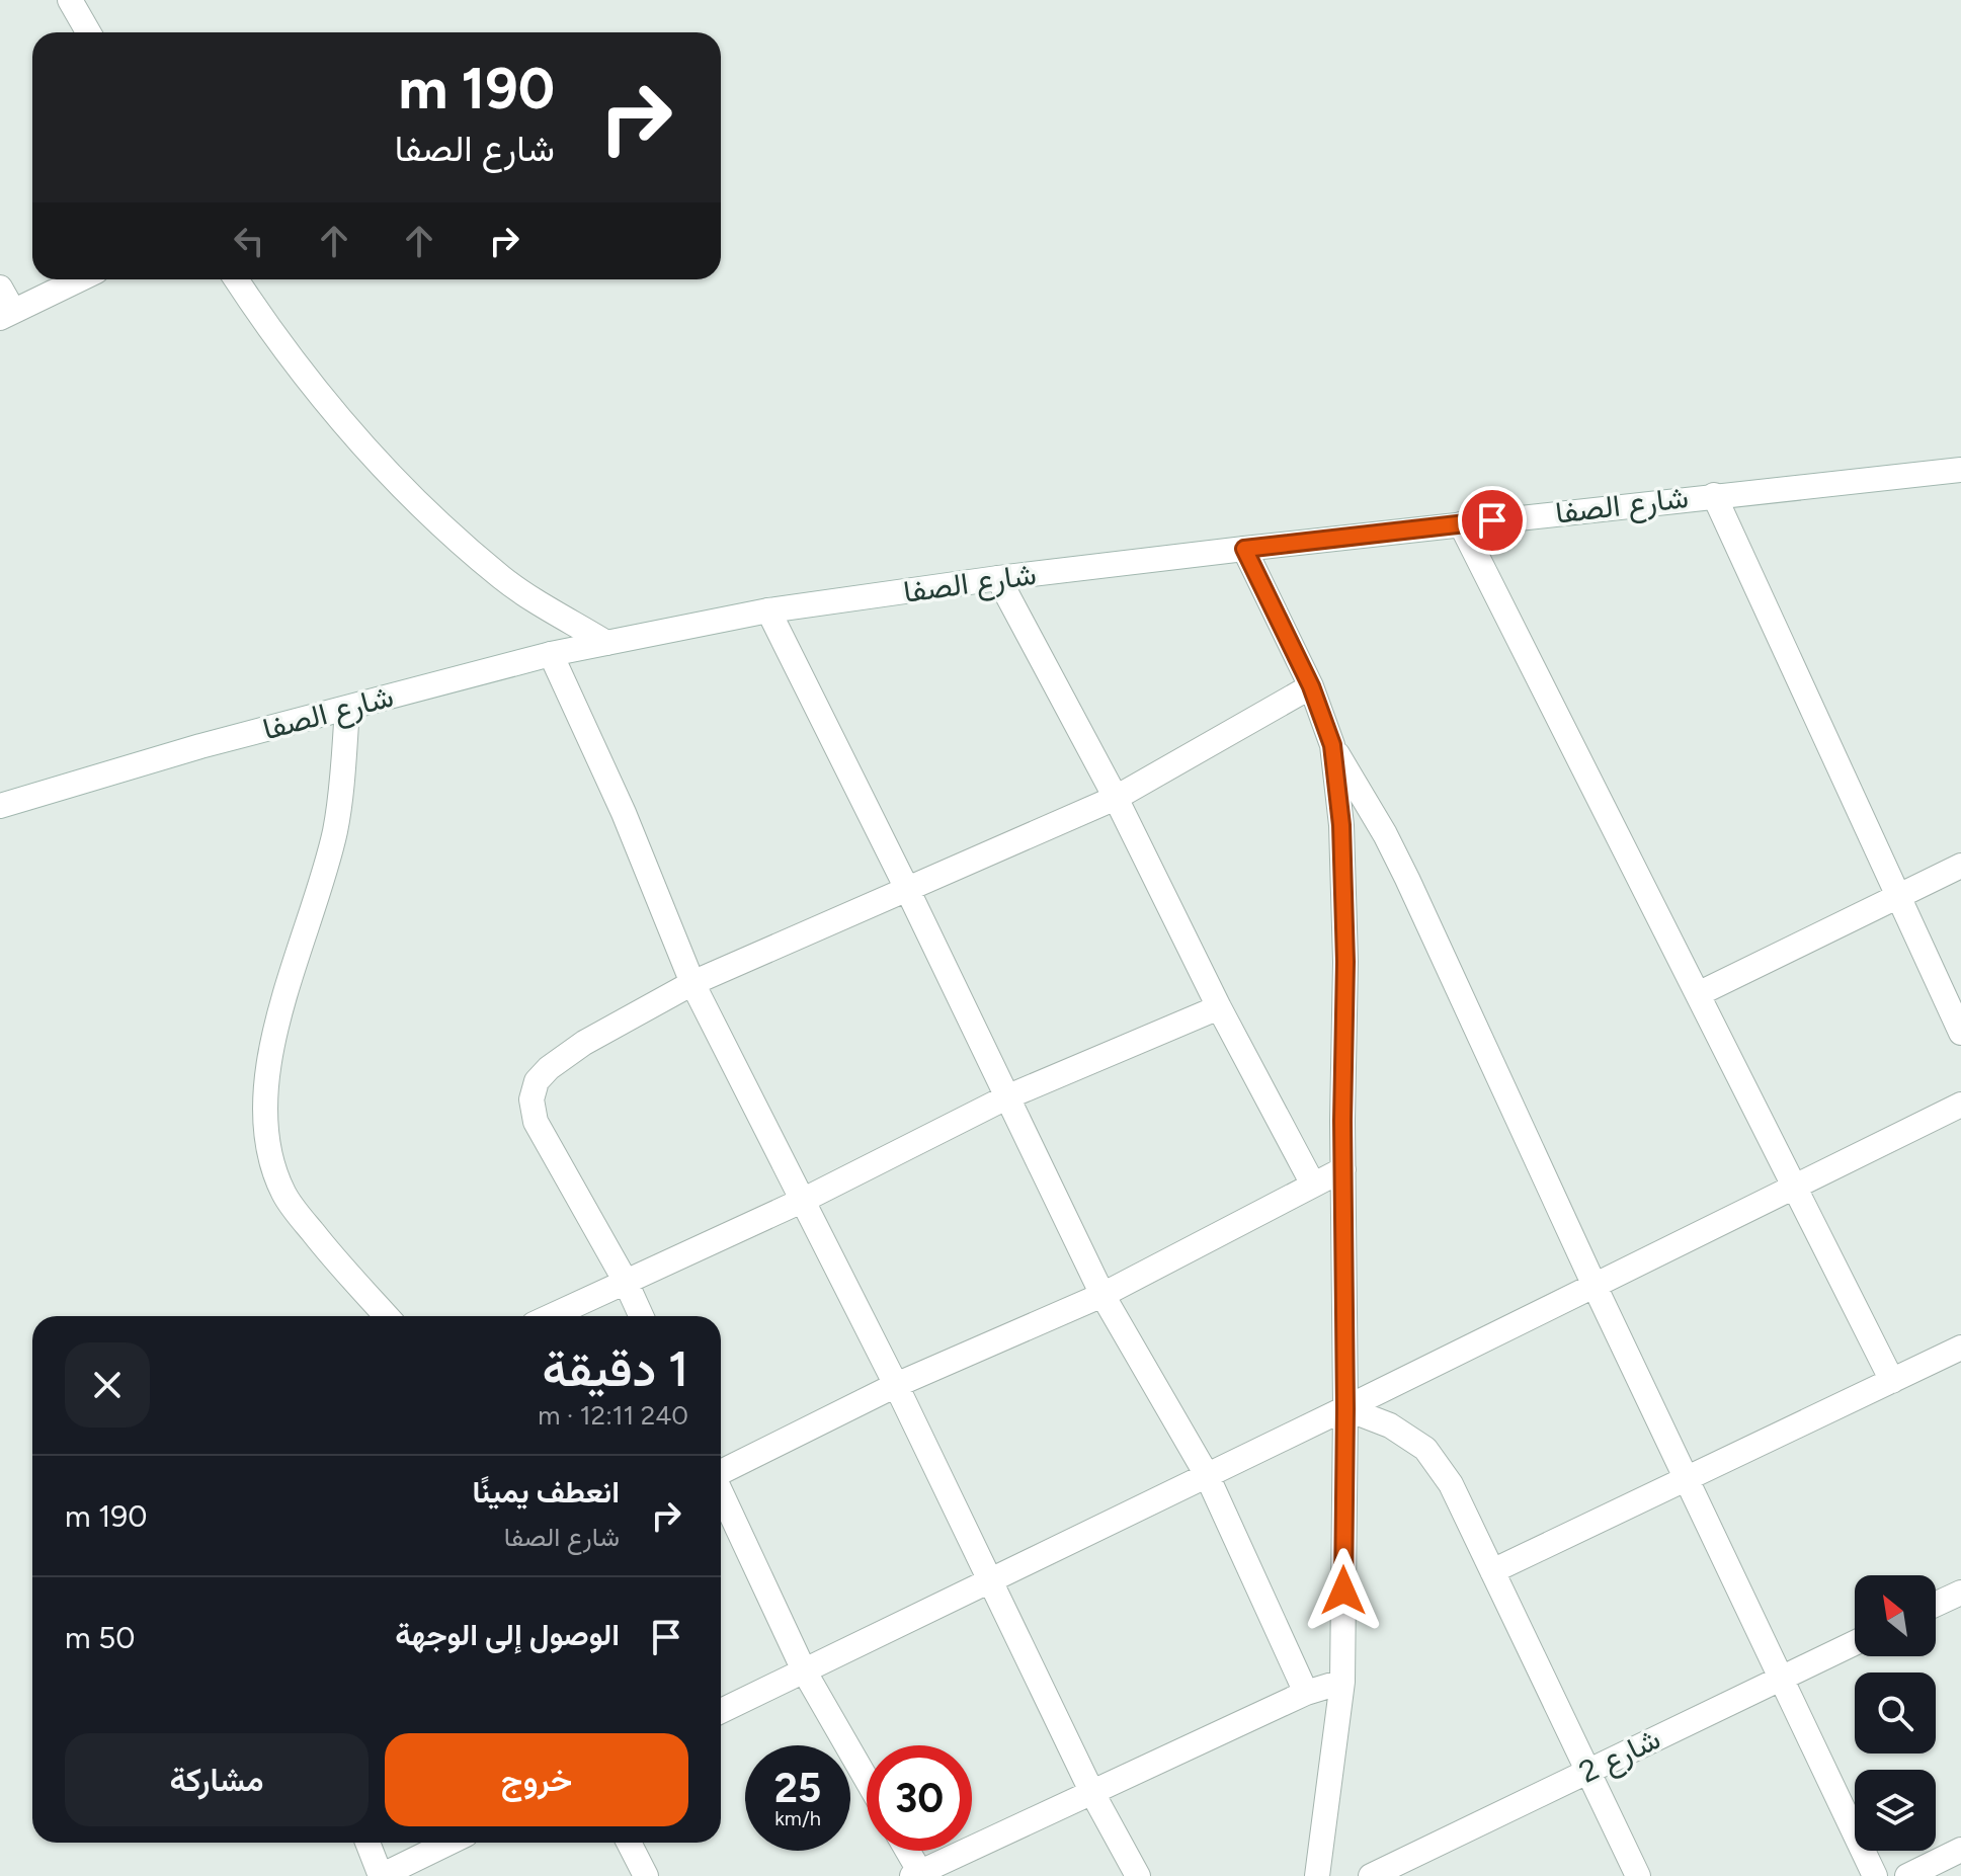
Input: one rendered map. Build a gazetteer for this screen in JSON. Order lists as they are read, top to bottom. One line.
{"streets":{"street":["شارع الصفا","شارع 2"]},"north":"top left","page":{"turn":["190 m","شارع الصفا"],"heading":["1 دقيقة","240 m · 12:11"],"list":[{"name":"انعطف يمينًا","note":"شارع الصفا","value":"190 m"},{"name":"الوصول إلى الوجهة","value":"50 m"}],"buttons":["خروج","مشاركة"],"speed":"25 km/h","limit":"30"}}
